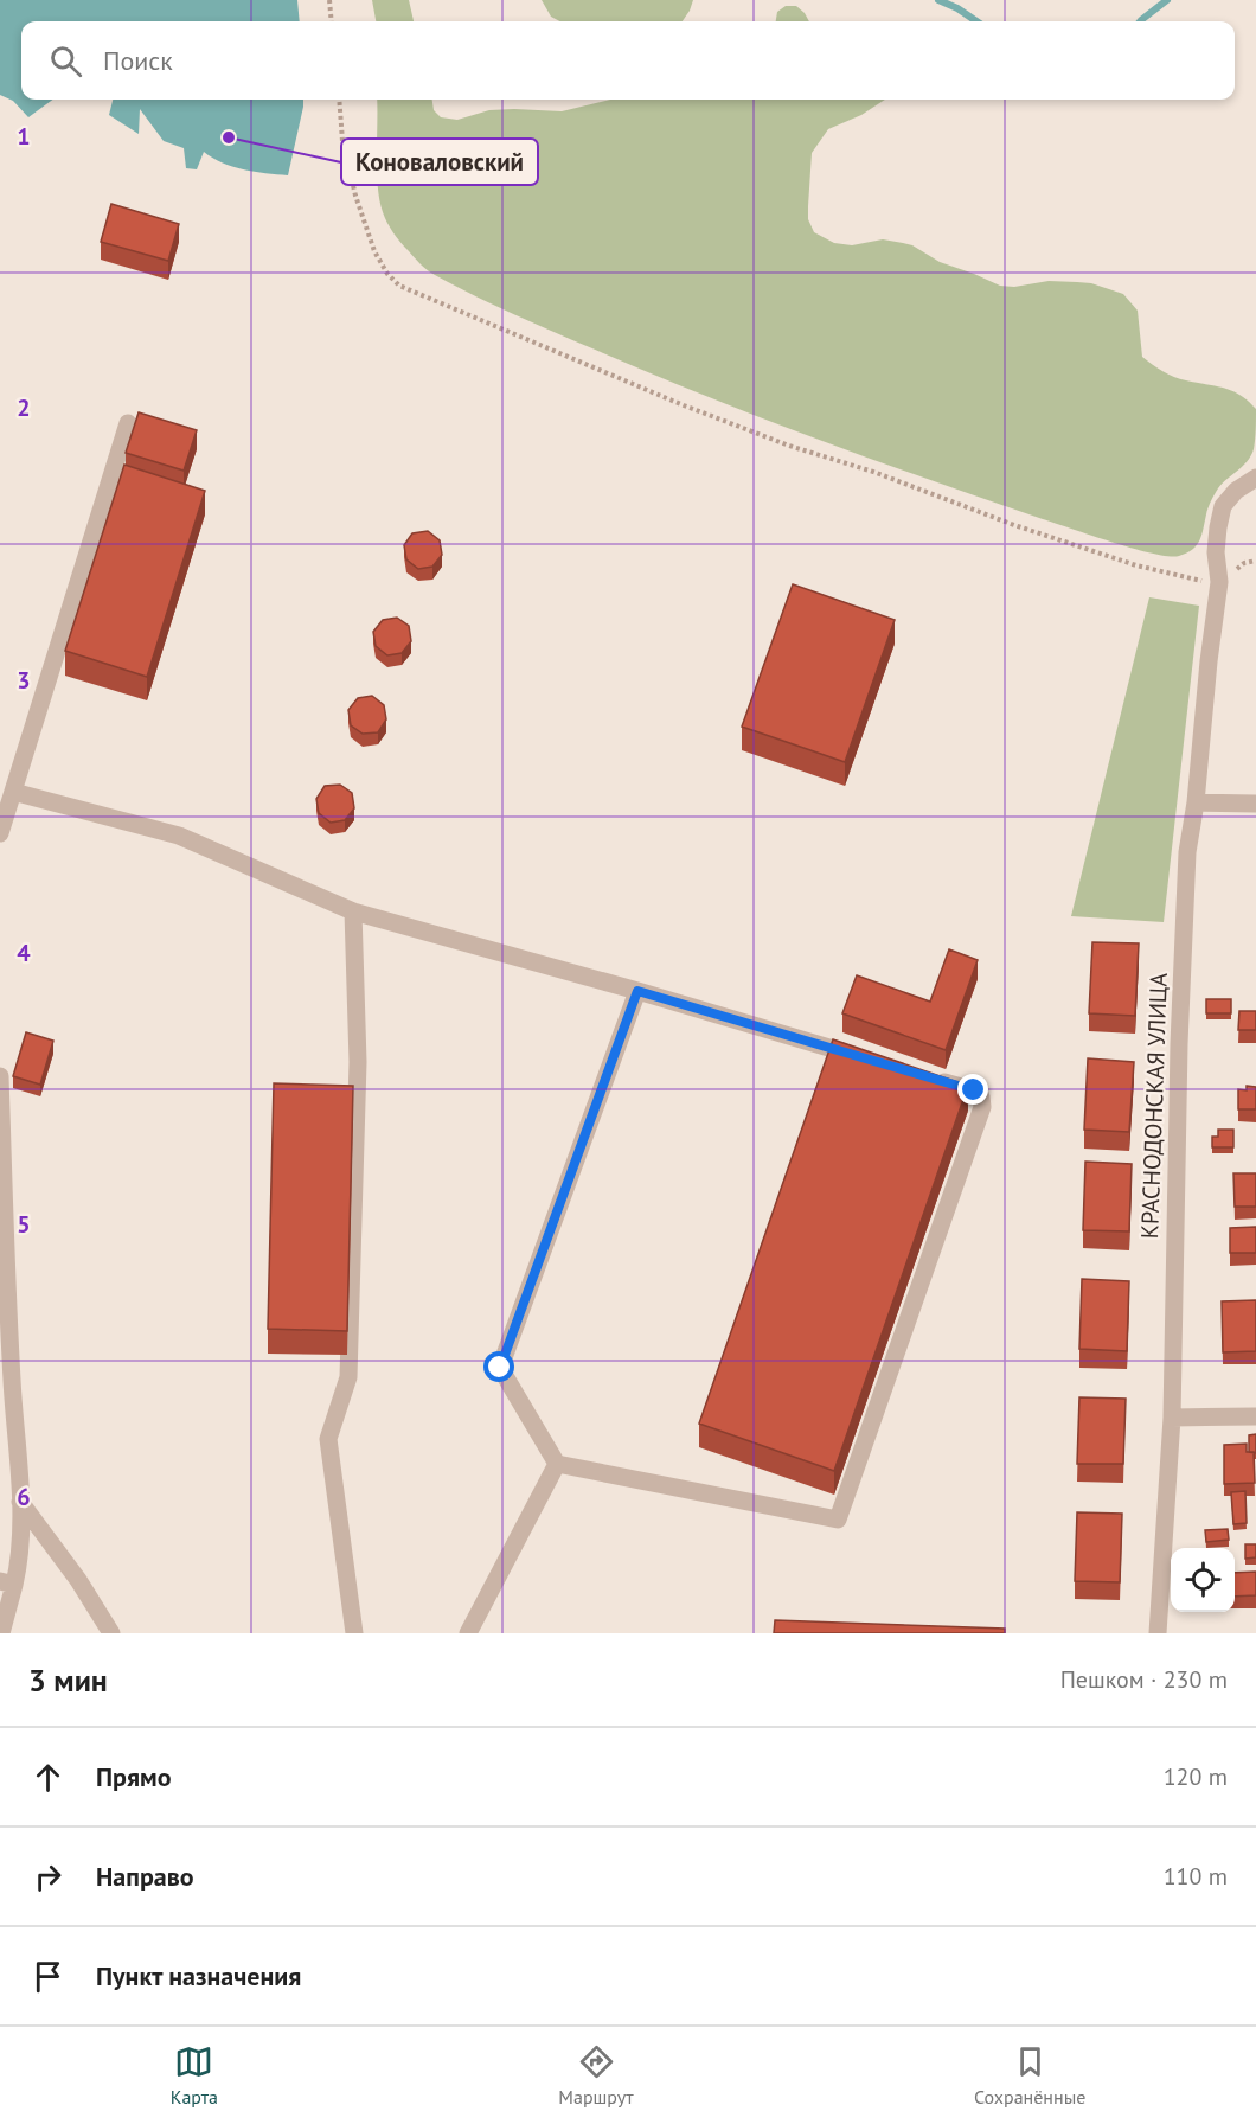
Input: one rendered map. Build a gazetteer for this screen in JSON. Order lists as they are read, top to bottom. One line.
{"streets":{"street":["КРАСНОДОНСКАЯ УЛИЦА"]},"places":["Коноваловский"],"page":{"search":"Поиск","heading":["3 мин","Пешком · 230 m"],"list":[["Прямо","120 m"],["Направо","110 m"],"Пункт назначения"],"nav":["Карта","Маршрут","Сохранённые"]},"grid":{"rows":["1","2","3","4","5","6"]}}
